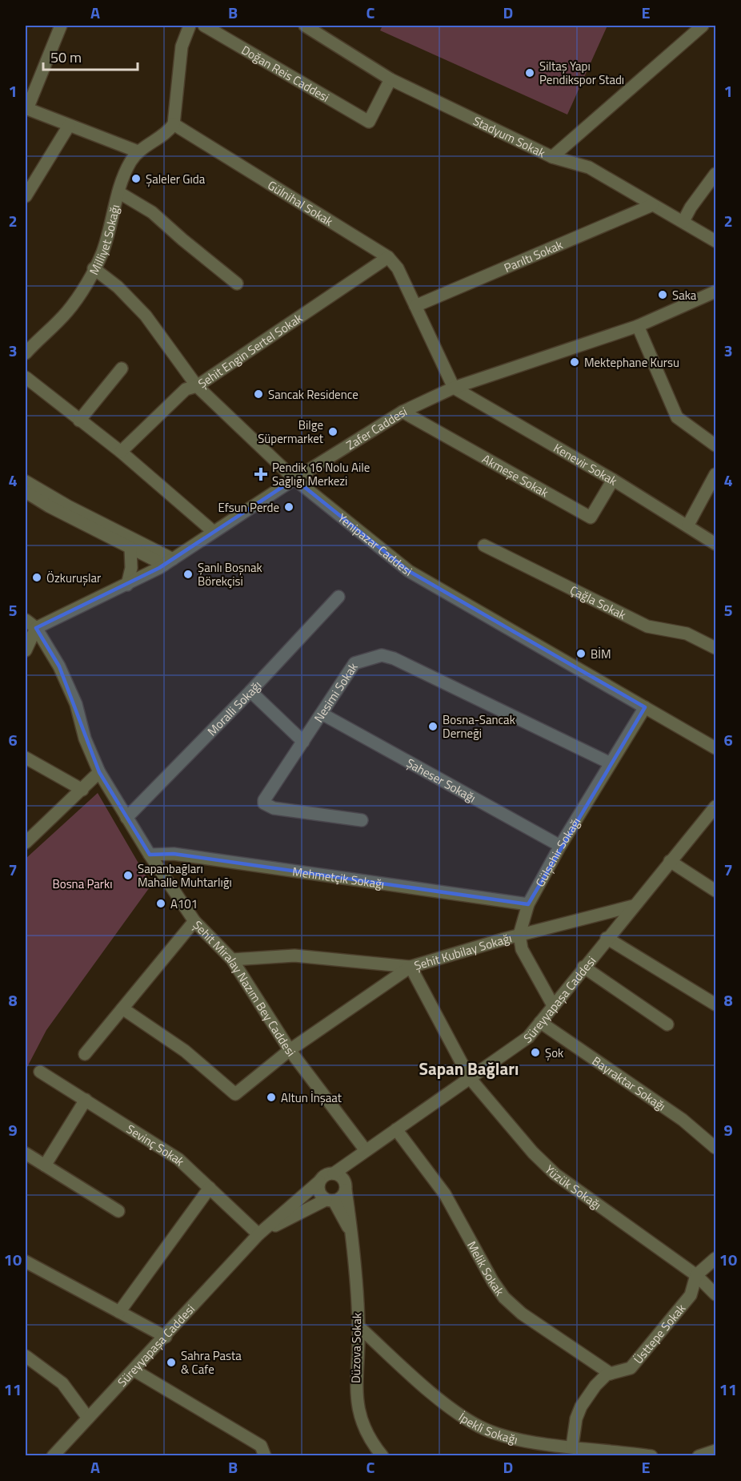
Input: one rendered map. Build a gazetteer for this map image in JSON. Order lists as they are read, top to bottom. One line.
{"streets":{"street":["Doğan Reis Caddesi","Stadyum Sokak","Gülnihal Sokak","Milliyet Sokağı","Parıltı Sokak","Şehit Engin Sertel Sokak","Zafer Caddesi","Kenevir Sokak","Akmeşe Sokak","Yenipazar Caddesi","Çağla Sokak","Nesimi Sokak","Moralli Sokağı","Şaheser Sokağı","Gülşehir Sokağı","Mehmetçik Sokağı","Şehit Kubilay Sokağı","Şehit Miralay Nazım Bey Caddesi","Süreyyapaşa Caddesi","Bayraktar Sokağı","Sevinç Sokak","Yüzük Sokağı","Melik Sokak","Üsttepe Sokak","Düzova Sokak","İpekli Sokağı"]},"crossings":[["Doğan Reis Caddesi","Stadyum Sokak"],["Stadyum Sokak","Parıltı Sokak"],["Gülnihal Sokak","Milliyet Sokağı"],["Gülnihal Sokak","Parıltı Sokak"],["Gülnihal Sokak","Şehit Engin Sertel Sokak"],["Gülnihal Sokak","Zafer Caddesi"],["Gülnihal Sokak","Kenevir Sokak"],["Milliyet Sokağı","Yenipazar Caddesi"],["Şehit Engin Sertel Sokak","Yenipazar Caddesi"],["Zafer Caddesi","Kenevir Sokak"],["Zafer Caddesi","Akmeşe Sokak"],["Zafer Caddesi","Yenipazar Caddesi"],["Zafer Caddesi","Şehit Miralay Nazım Bey Caddesi"],["Kenevir Sokak","Akmeşe Sokak"],["Yenipazar Caddesi","Gülşehir Sokağı"],["Nesimi Sokak","Şaheser Sokağı"],["Nesimi Sokak","Gülşehir Sokağı"],["Moralli Sokağı","Şehit Miralay Nazım Bey Caddesi"],["Şaheser Sokağı","Gülşehir Sokağı"],["Gülşehir Sokağı","Mehmetçik Sokağı"],["Gülşehir Sokağı","Şehit Kubilay Sokağı"],["Mehmetçik Sokağı","Şehit Miralay Nazım Bey Caddesi"],["Şehit Kubilay Sokağı","Şehit Miralay Nazım Bey Caddesi"],["Şehit Kubilay Sokağı","Süreyyapaşa Caddesi"],["Şehit Kubilay Sokağı","Yüzük Sokağı"],["Şehit Miralay Nazım Bey Caddesi","Süreyyapaşa Caddesi"],["Süreyyapaşa Caddesi","Bayraktar Sokağı"],["Süreyyapaşa Caddesi","Sevinç Sokak"],["Süreyyapaşa Caddesi","Yüzük Sokağı"],["Süreyyapaşa Caddesi","Melik Sokak"],["Süreyyapaşa Caddesi","Düzova Sokak"],["Yüzük Sokağı","Üsttepe Sokak"],["Melik Sokak","Üsttepe Sokak"],["Üsttepe Sokak","İpekli Sokağı"],["Düzova Sokak","İpekli Sokağı"]],"districts":["Sapan Bağları"],"parks":["Bosna Parkı"],"places":{"other":["Siltaş Yapı Pendikspor Stadı","Şaleler Gıda","Saka","Mektephane Kursu","Sancak Residence","Bilge Süpermarket","Efsun Perde","Şanlı Boşnak Börekçisi","Özkuruşlar","BİM","Bosna-Sancak Derneği","Sapanbağları Mahalle Muhtarlığı","A101","Şok","Altun İnşaat","Sahra Pasta & Cafe"],"health":["Pendik 16 Nolu Aile Sağlığı Merkezi"]},"scale_bar":"50 m","grid":{"columns":["A","B","C","D","E"],"rows":["1","2","3","4","5","6","7","8","9","10","11"]}}
